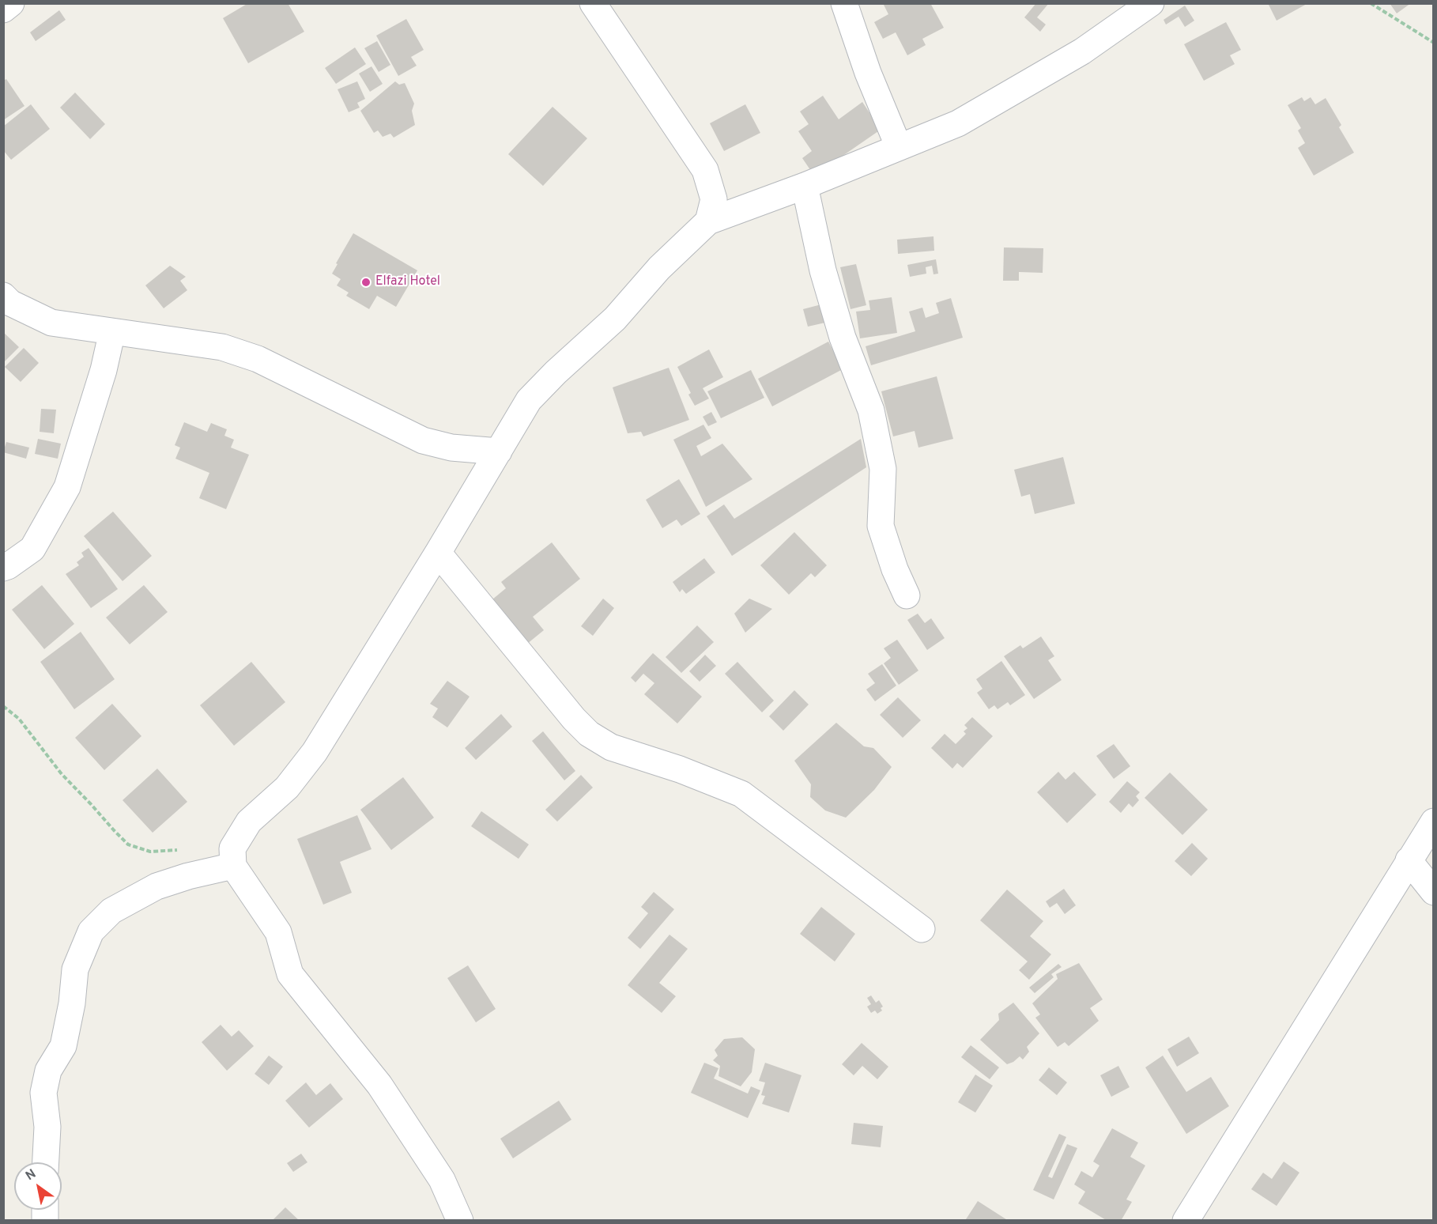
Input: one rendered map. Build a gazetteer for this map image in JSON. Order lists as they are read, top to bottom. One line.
{"places":["Elfazi Hotel"],"north":"top left"}
